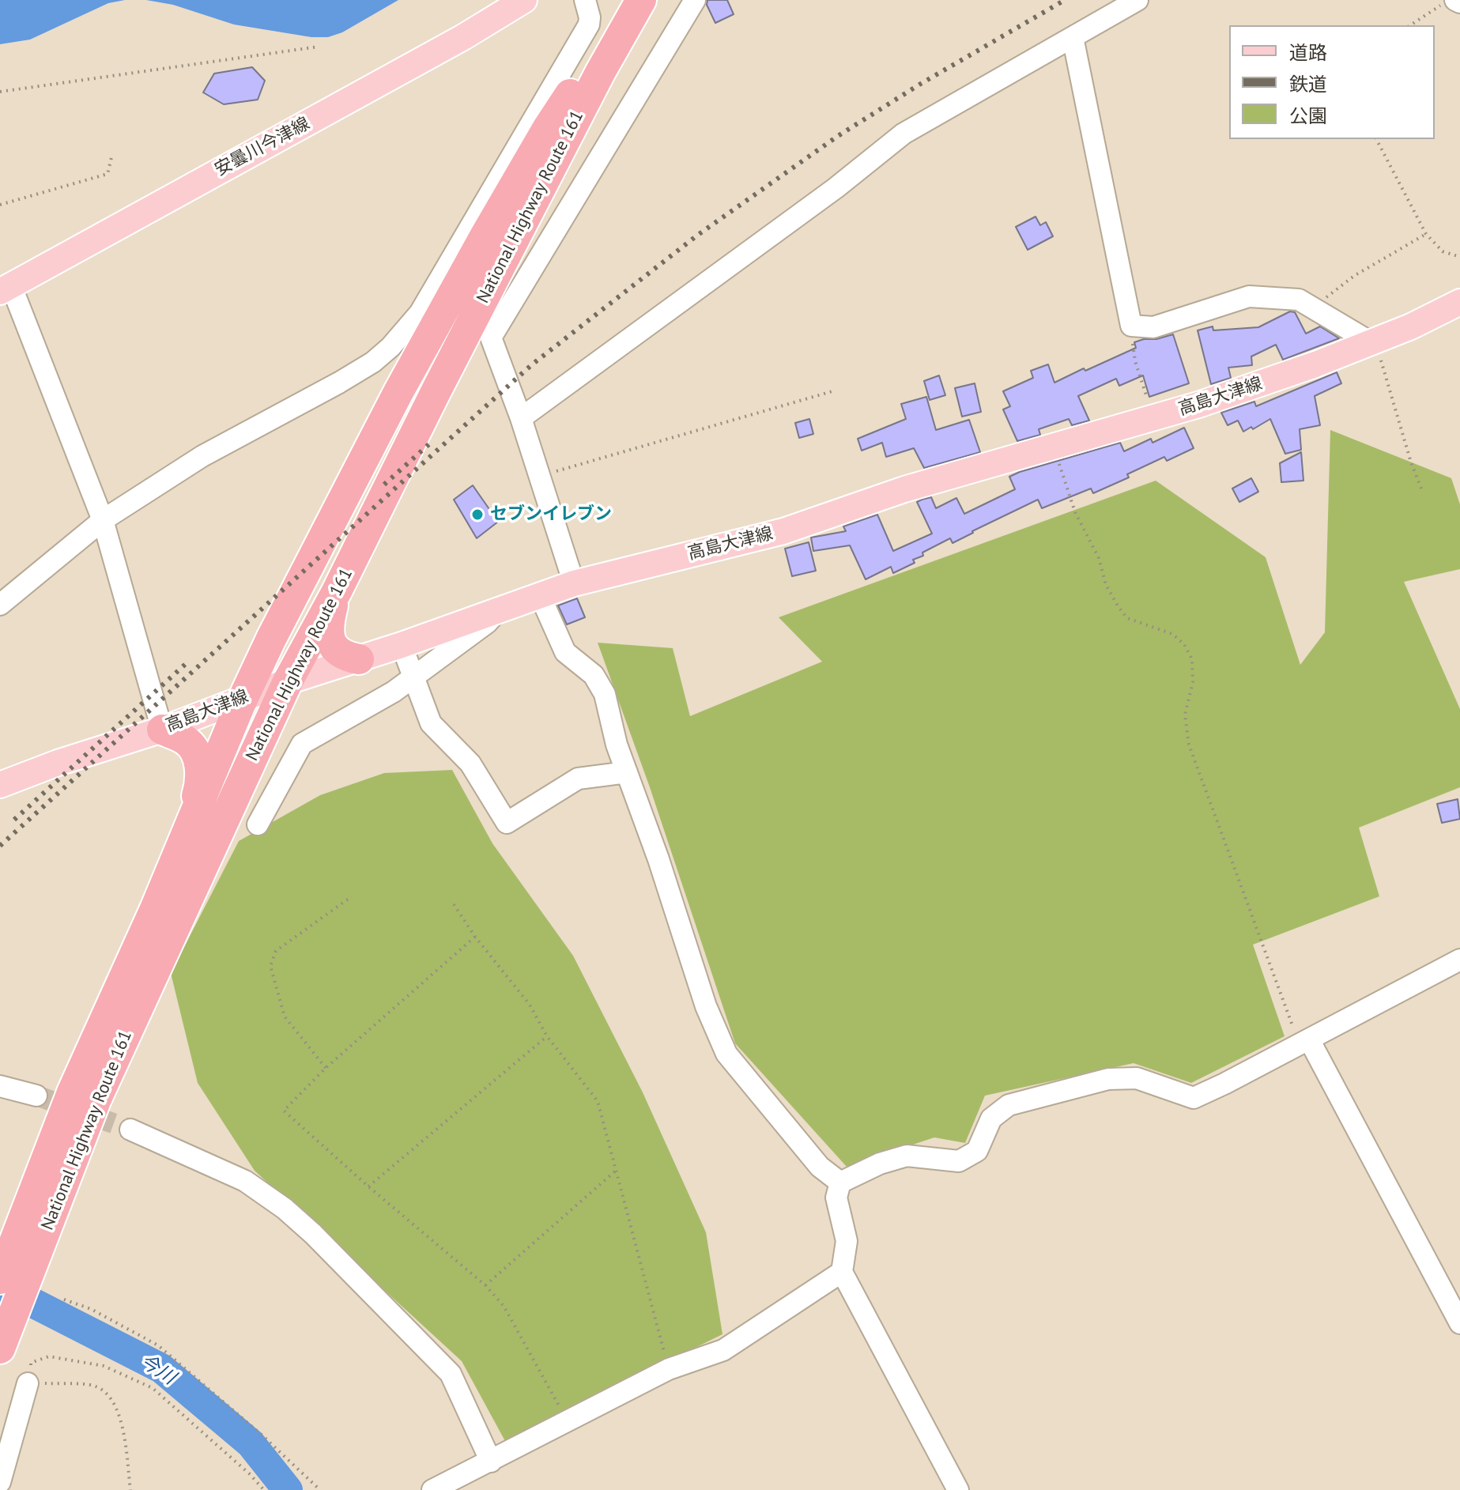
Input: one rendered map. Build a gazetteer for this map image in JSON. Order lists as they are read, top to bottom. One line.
{"streets":{"highway":["National Highway Route 161"],"main road":["安曇川今津線","高島大津線"]},"crossings":[["National Highway Route 161","高島大津線"]],"water":["今川"],"places":["セブンイレブン"],"legend":["道路","鉄道","公園"]}
